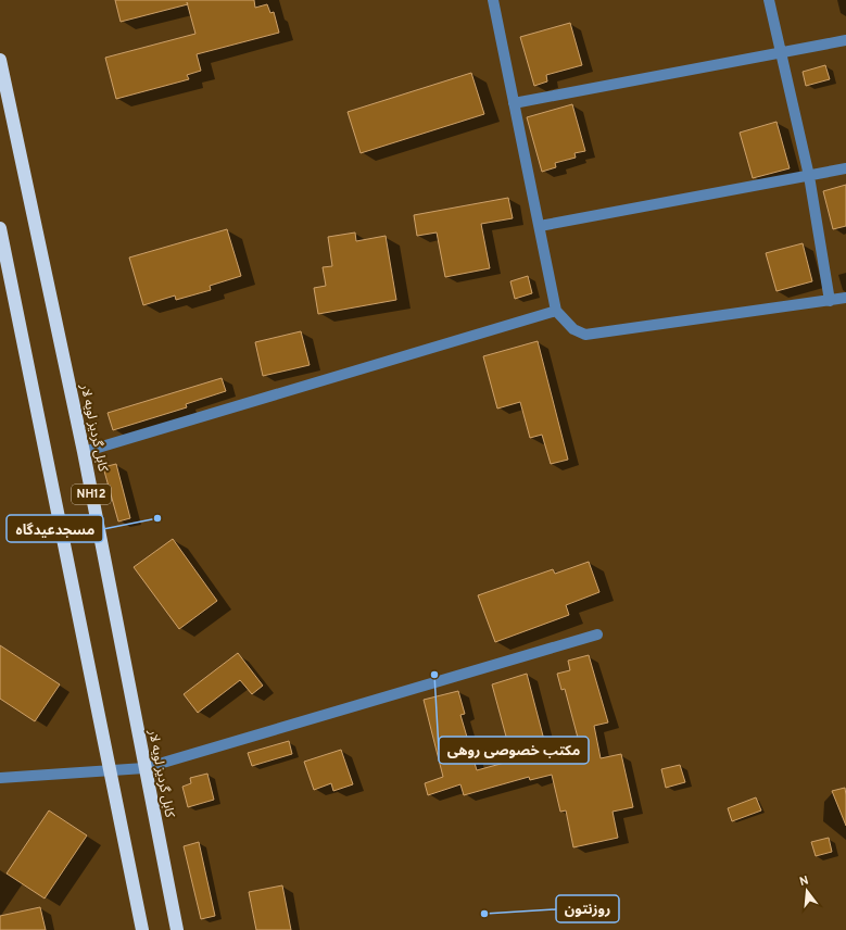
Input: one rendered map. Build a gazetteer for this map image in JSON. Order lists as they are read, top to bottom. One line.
{"streets":{"highway":["کابل گردیز لویه لار","NH12"]},"places":["مسجدعیدگاه","مکتب خصوصی روهی","روزنتون"],"north":"top"}
